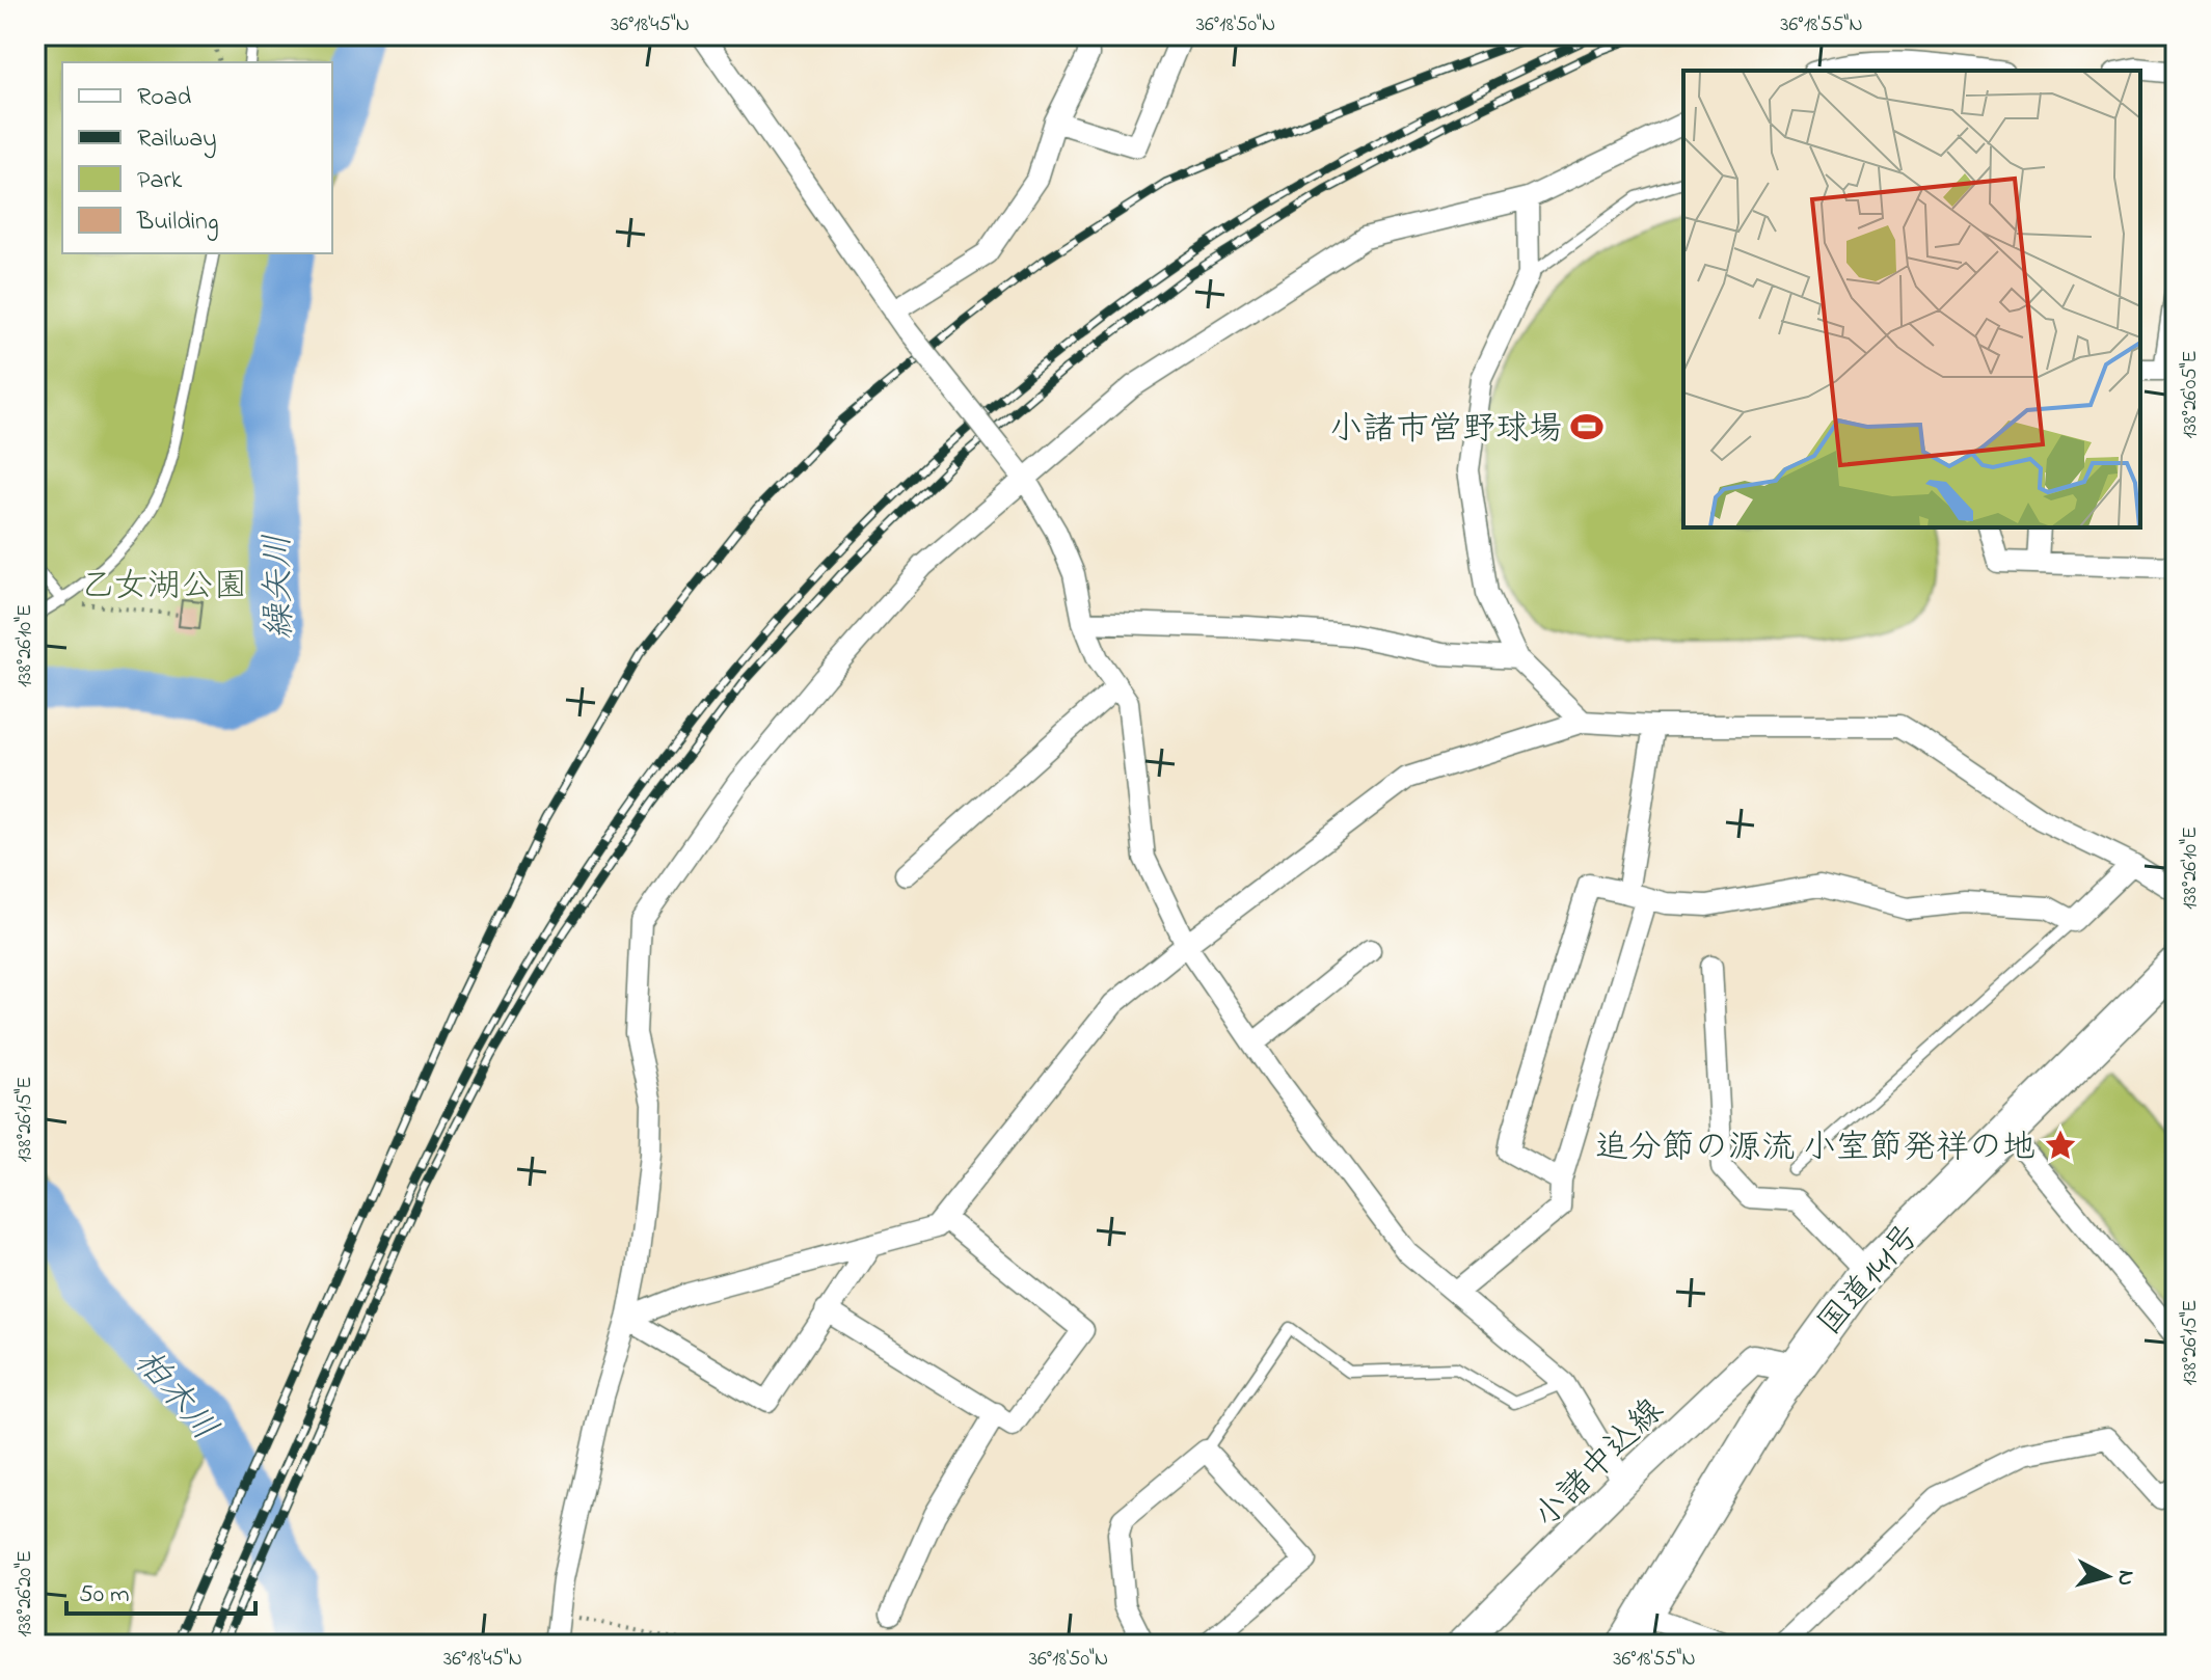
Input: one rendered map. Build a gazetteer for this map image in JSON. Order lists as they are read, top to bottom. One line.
{"streets":{"highway":["国道141号"],"main road":["小諸中込線"]},"crossings":[["国道141号","小諸中込線"]],"water":["繰矢川","柏木川"],"parks":["乙女湖公園"],"places":{"sports":["小諸市営野球場"],"place":["追分節の源流 小室節発祥の地"]},"legend":["Road","Railway","Park","Building"],"scale_bar":"50 m","north":"right","coordinates":["36°18'45\"N","36°18'50\"N","36°18'55\"N","138°26'05\"E","138°26'10\"E","138°26'15\"E","138°26'20\"E"]}
